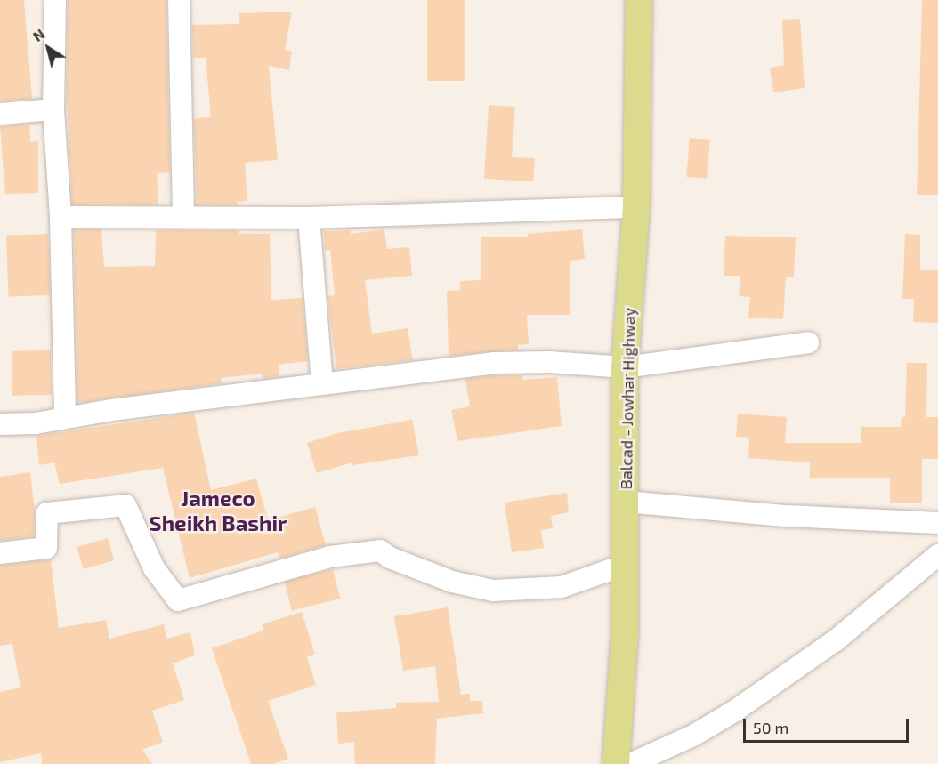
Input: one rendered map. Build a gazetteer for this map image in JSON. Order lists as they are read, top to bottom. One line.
{"streets":{"main road":["Balcad - Jowhar Highway"]},"districts":["Jameco Sheikh Bashir"],"scale_bar":"50 m","north":"top left"}
